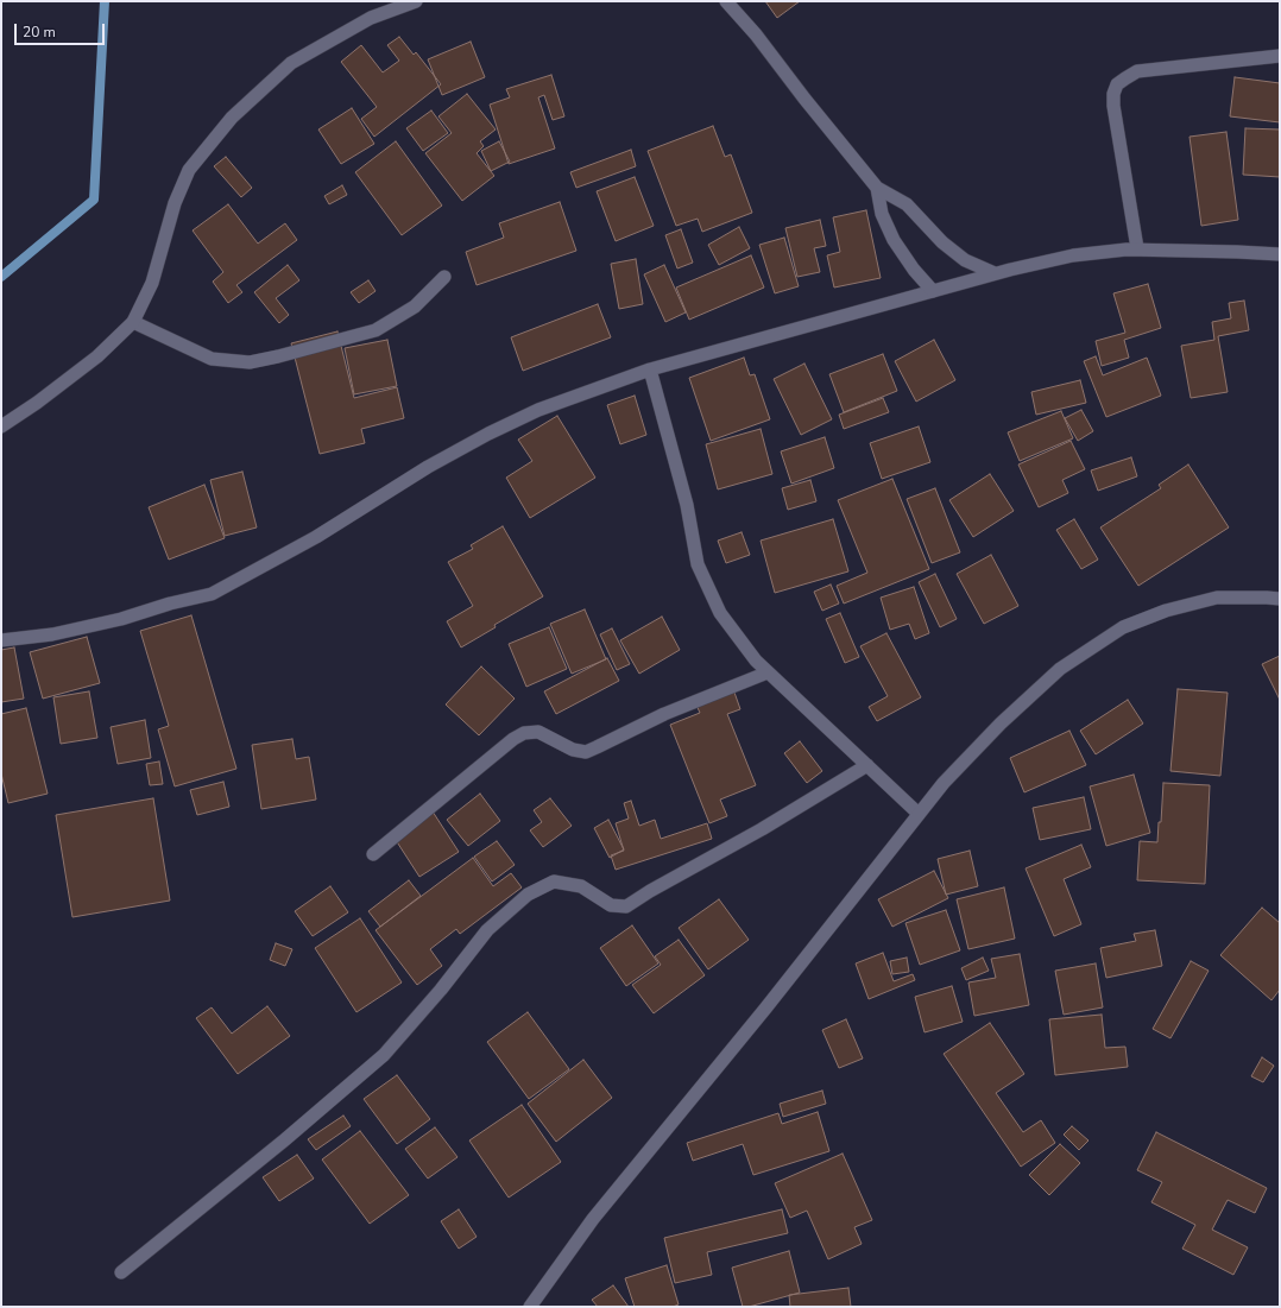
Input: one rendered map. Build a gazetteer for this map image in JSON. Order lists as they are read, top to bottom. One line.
{"scale_bar":"20 m"}
